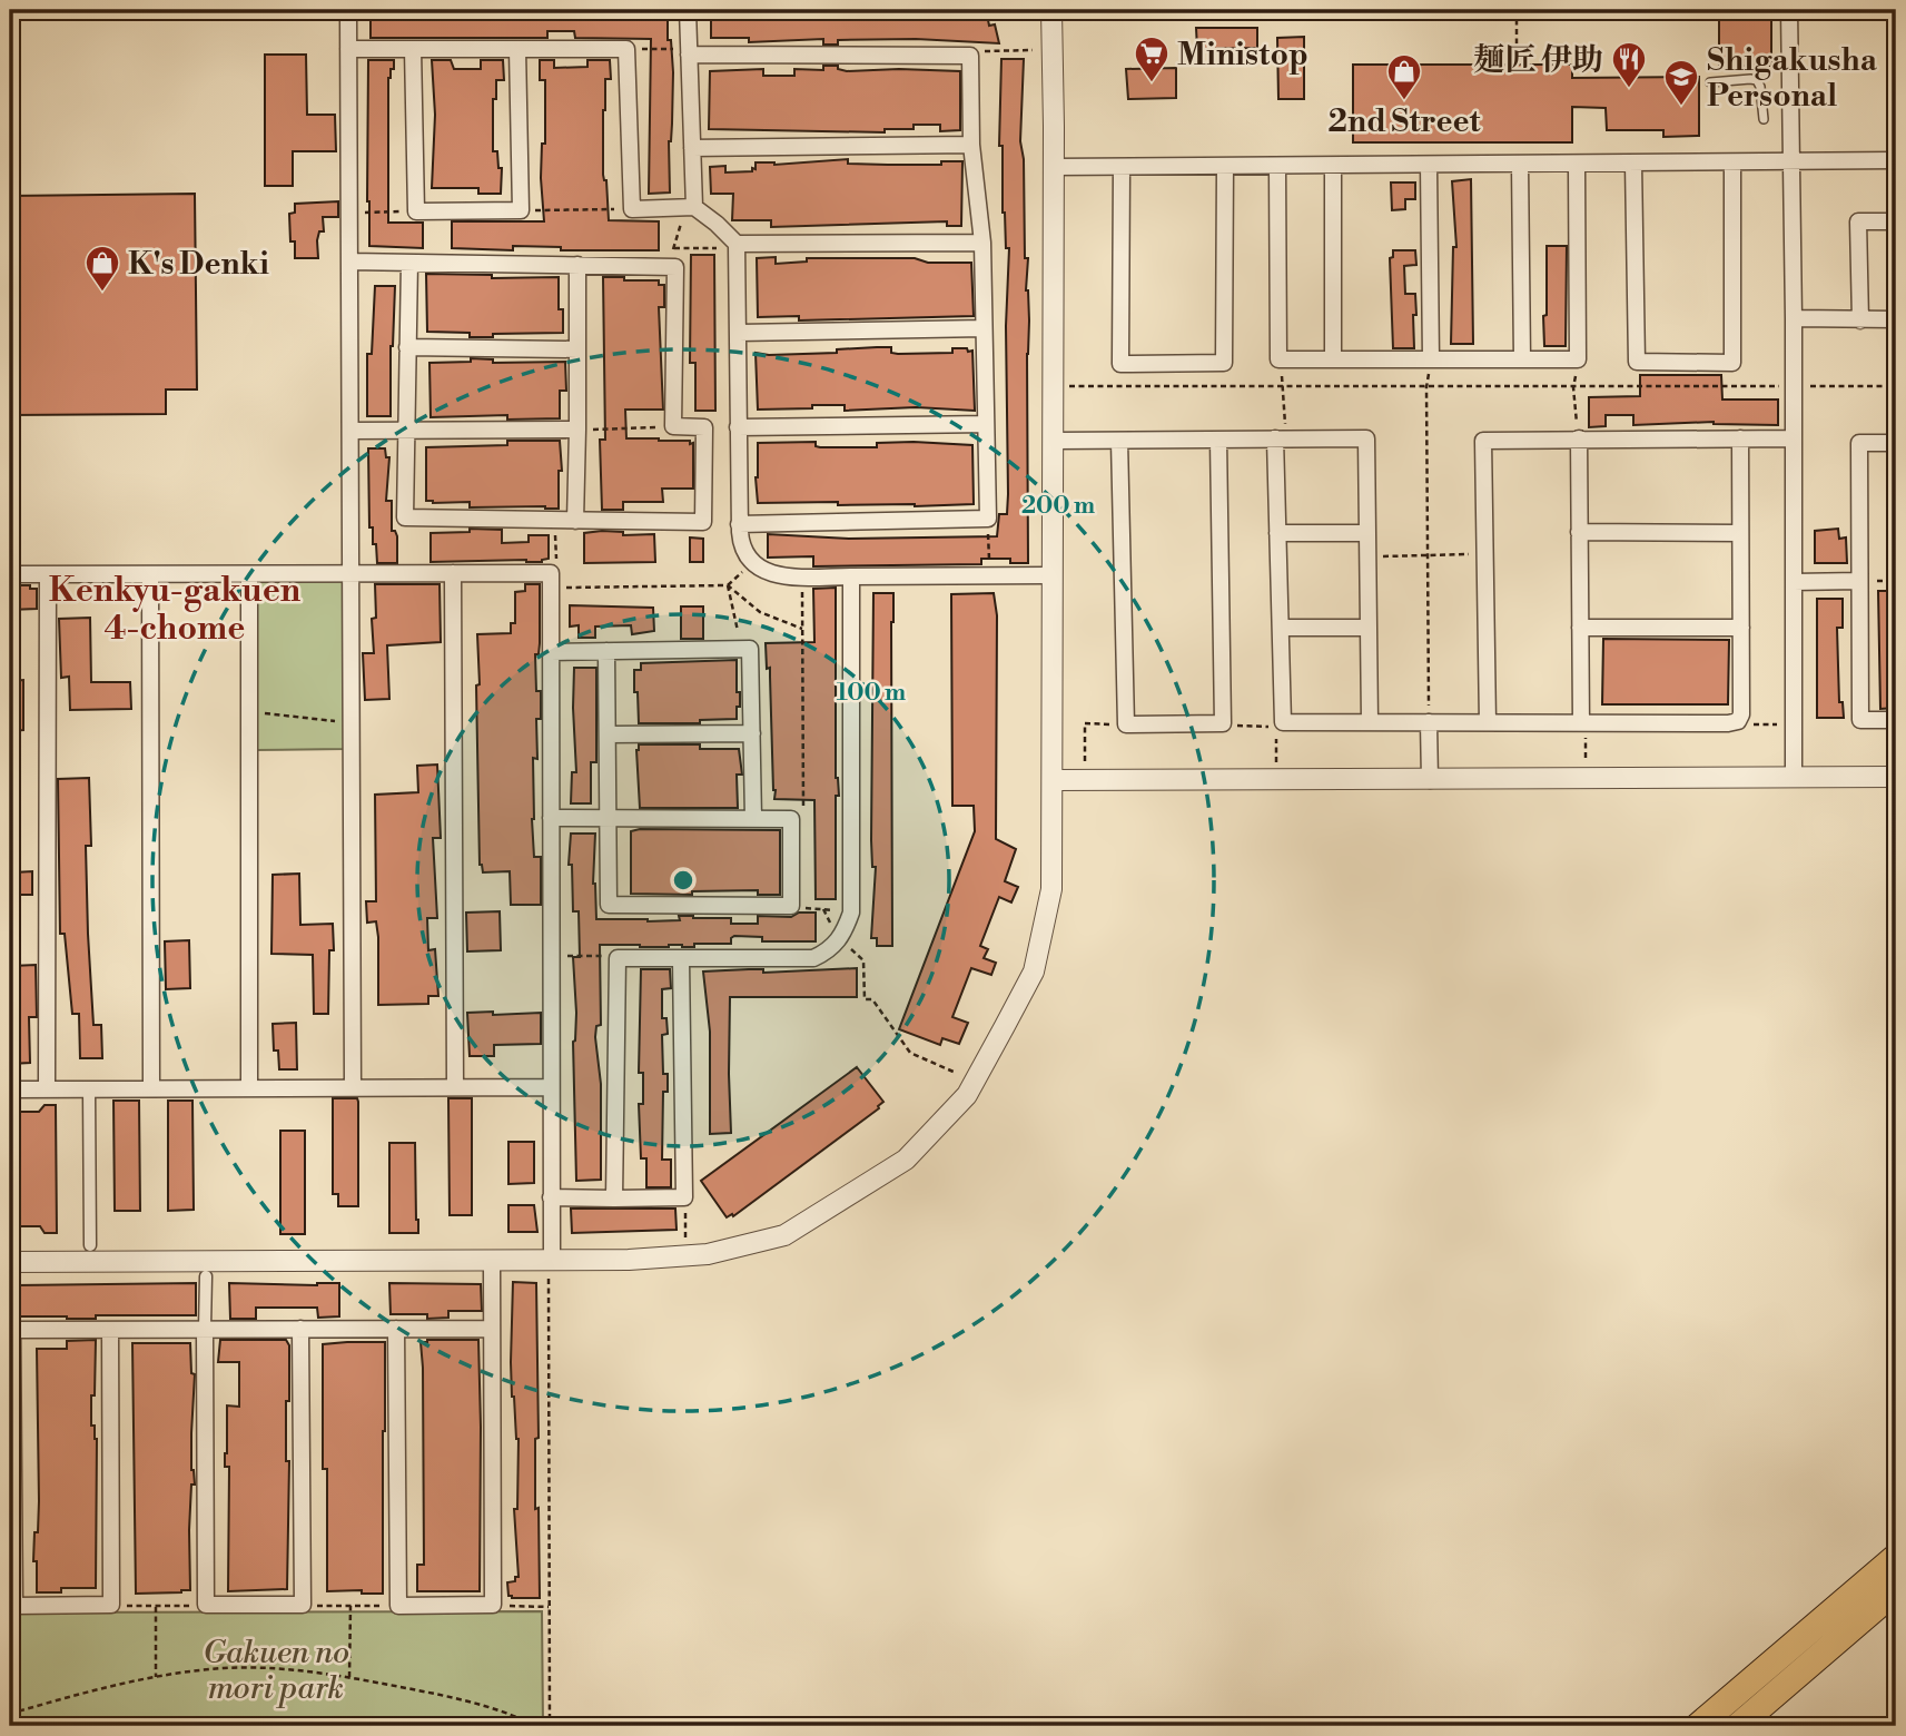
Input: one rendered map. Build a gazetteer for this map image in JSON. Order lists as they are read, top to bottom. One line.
{"districts":["Kenkyu-gakuen 4-chome"],"parks":["Gakuen no mori park"],"places":{"supermarket":["Ministop"],"restaurant":["麺匠 伊助"],"shop":["2nd Street","K's Denki"],"school or university":["Shigakusha Personal"]},"rings":["200 m","100 m"]}
